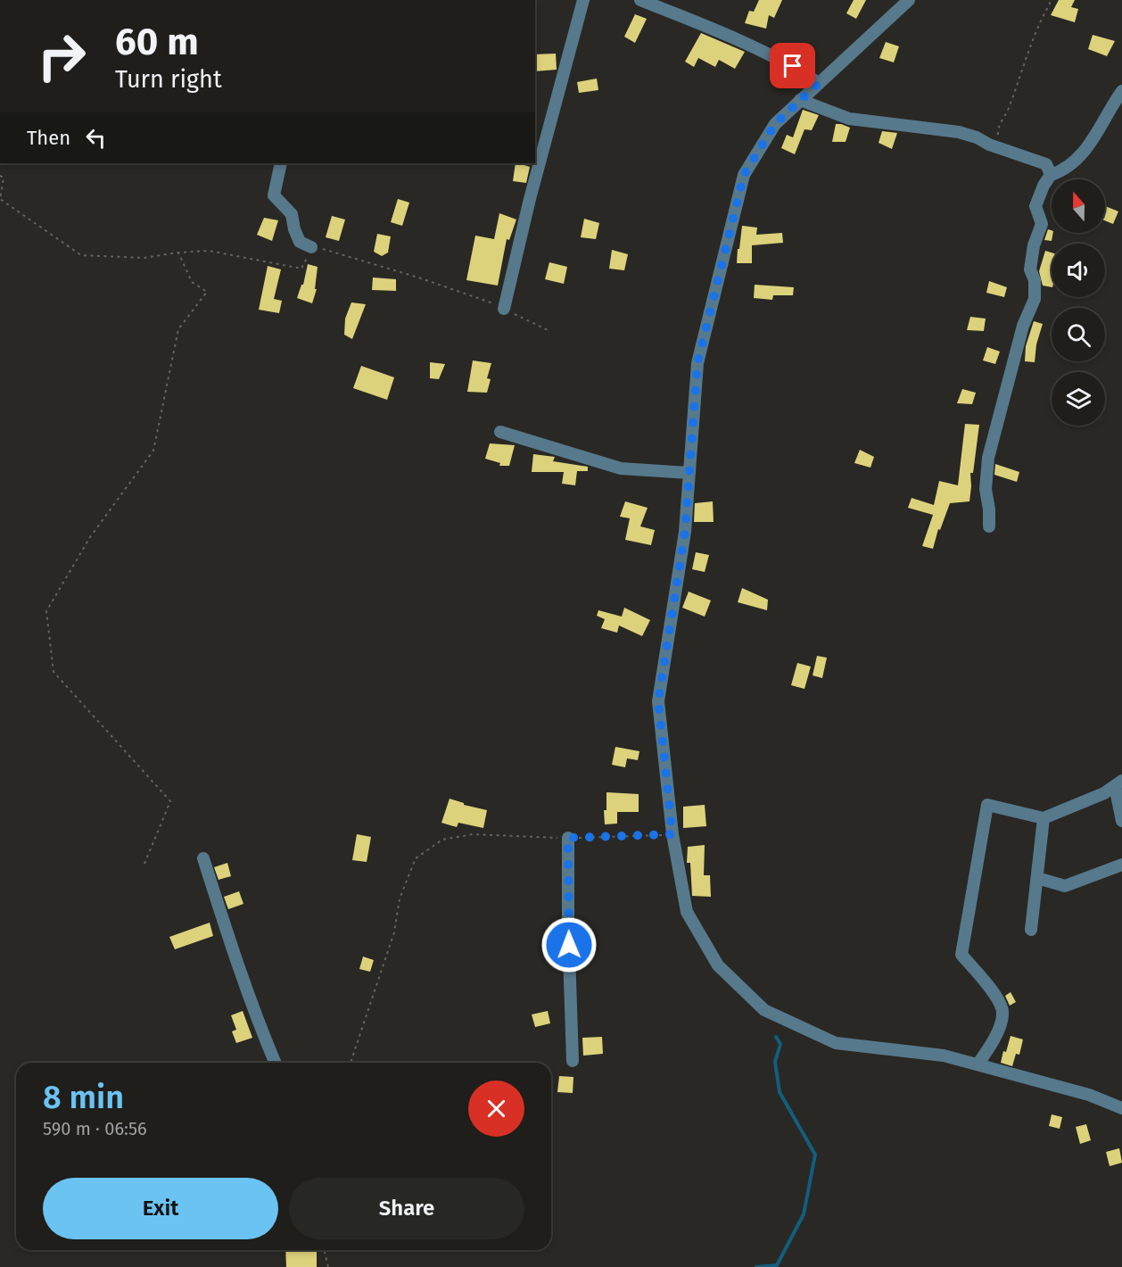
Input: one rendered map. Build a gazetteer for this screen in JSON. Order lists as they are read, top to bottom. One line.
{"north":"top","page":{"turn":["60 m","Turn right"],"then":"Then","heading":["8 min","590 m · 06:56"],"buttons":["Exit","Share"]}}
